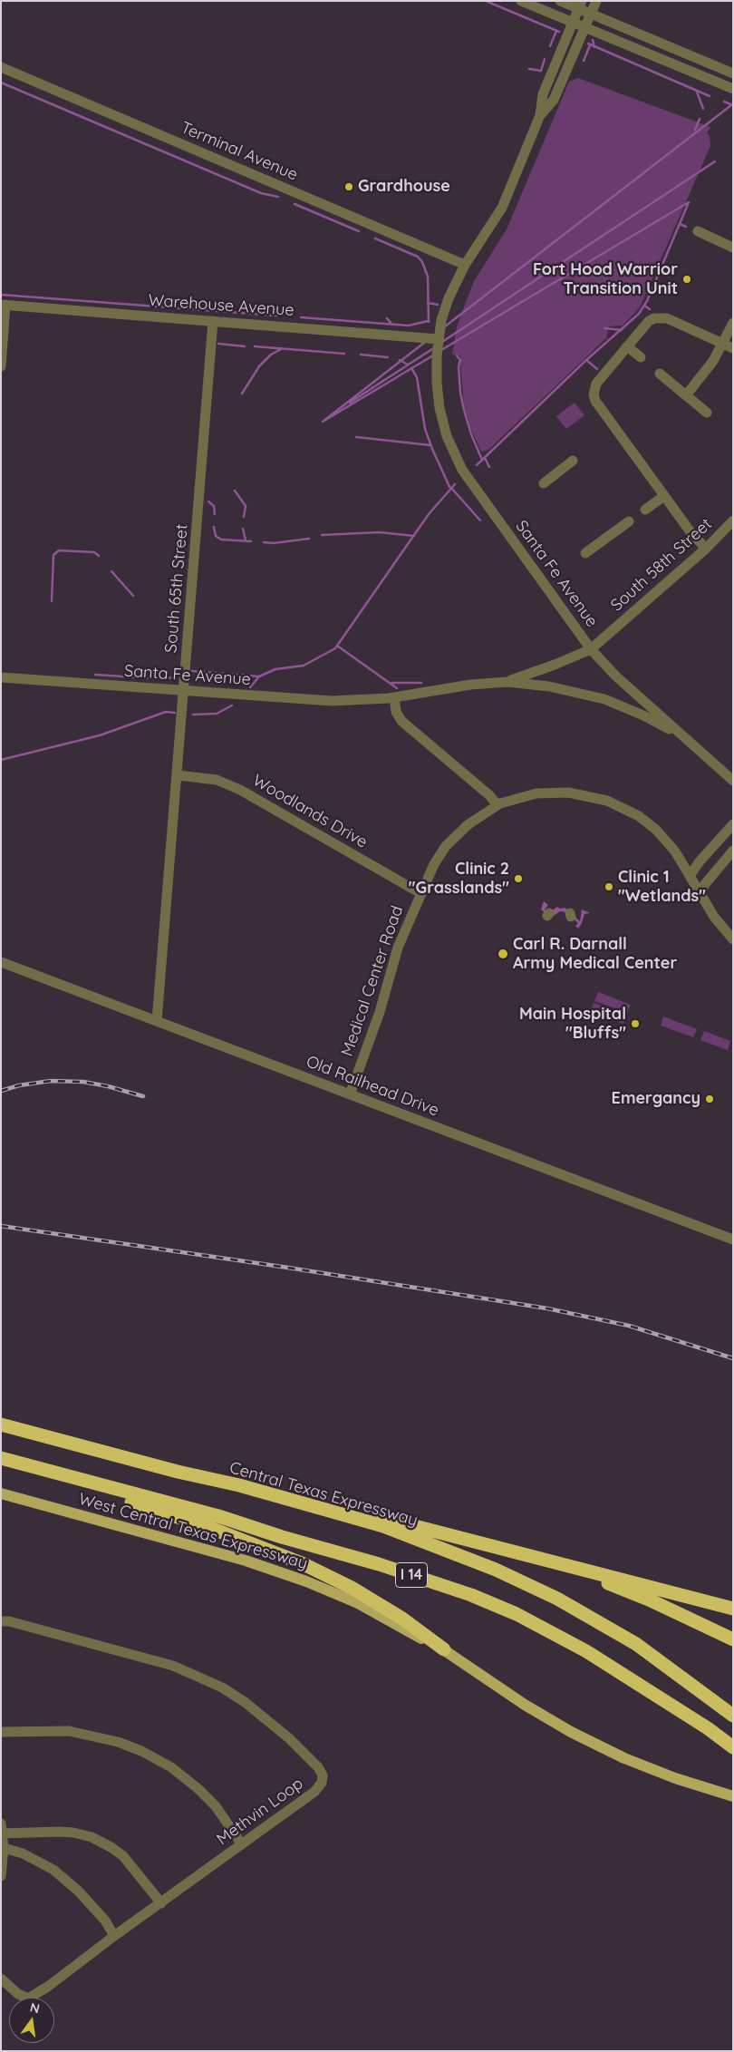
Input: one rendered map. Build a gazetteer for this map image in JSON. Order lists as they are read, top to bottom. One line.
{"streets":{"highway":["Central Texas Expressway","I 14"],"main road":["West Central Texas Expressway"],"street":["Terminal Avenue","Warehouse Avenue","South 58th Street","Santa Fe Avenue","South 65th Street","Woodlands Drive","Medical Center Road","Old Railhead Drive","Methvin Loop"]},"crossings":[["Terminal Avenue","Santa Fe Avenue"],["Warehouse Avenue","Santa Fe Avenue"],["Warehouse Avenue","South 65th Street"],["South 58th Street","Santa Fe Avenue"],["Santa Fe Avenue","South 65th Street"],["South 65th Street","Woodlands Drive"],["South 65th Street","Old Railhead Drive"],["Woodlands Drive","Medical Center Road"],["Medical Center Road","Old Railhead Drive"]],"places":["Grardhouse","Fort Hood Warrior Transition Unit","Clinic 2 \"Grasslands\"","Clinic 1 \"Wetlands\"","Carl R. Darnall Army Medical Center","Main Hospital \"Bluffs\"","Emergancy"],"north":"top"}
